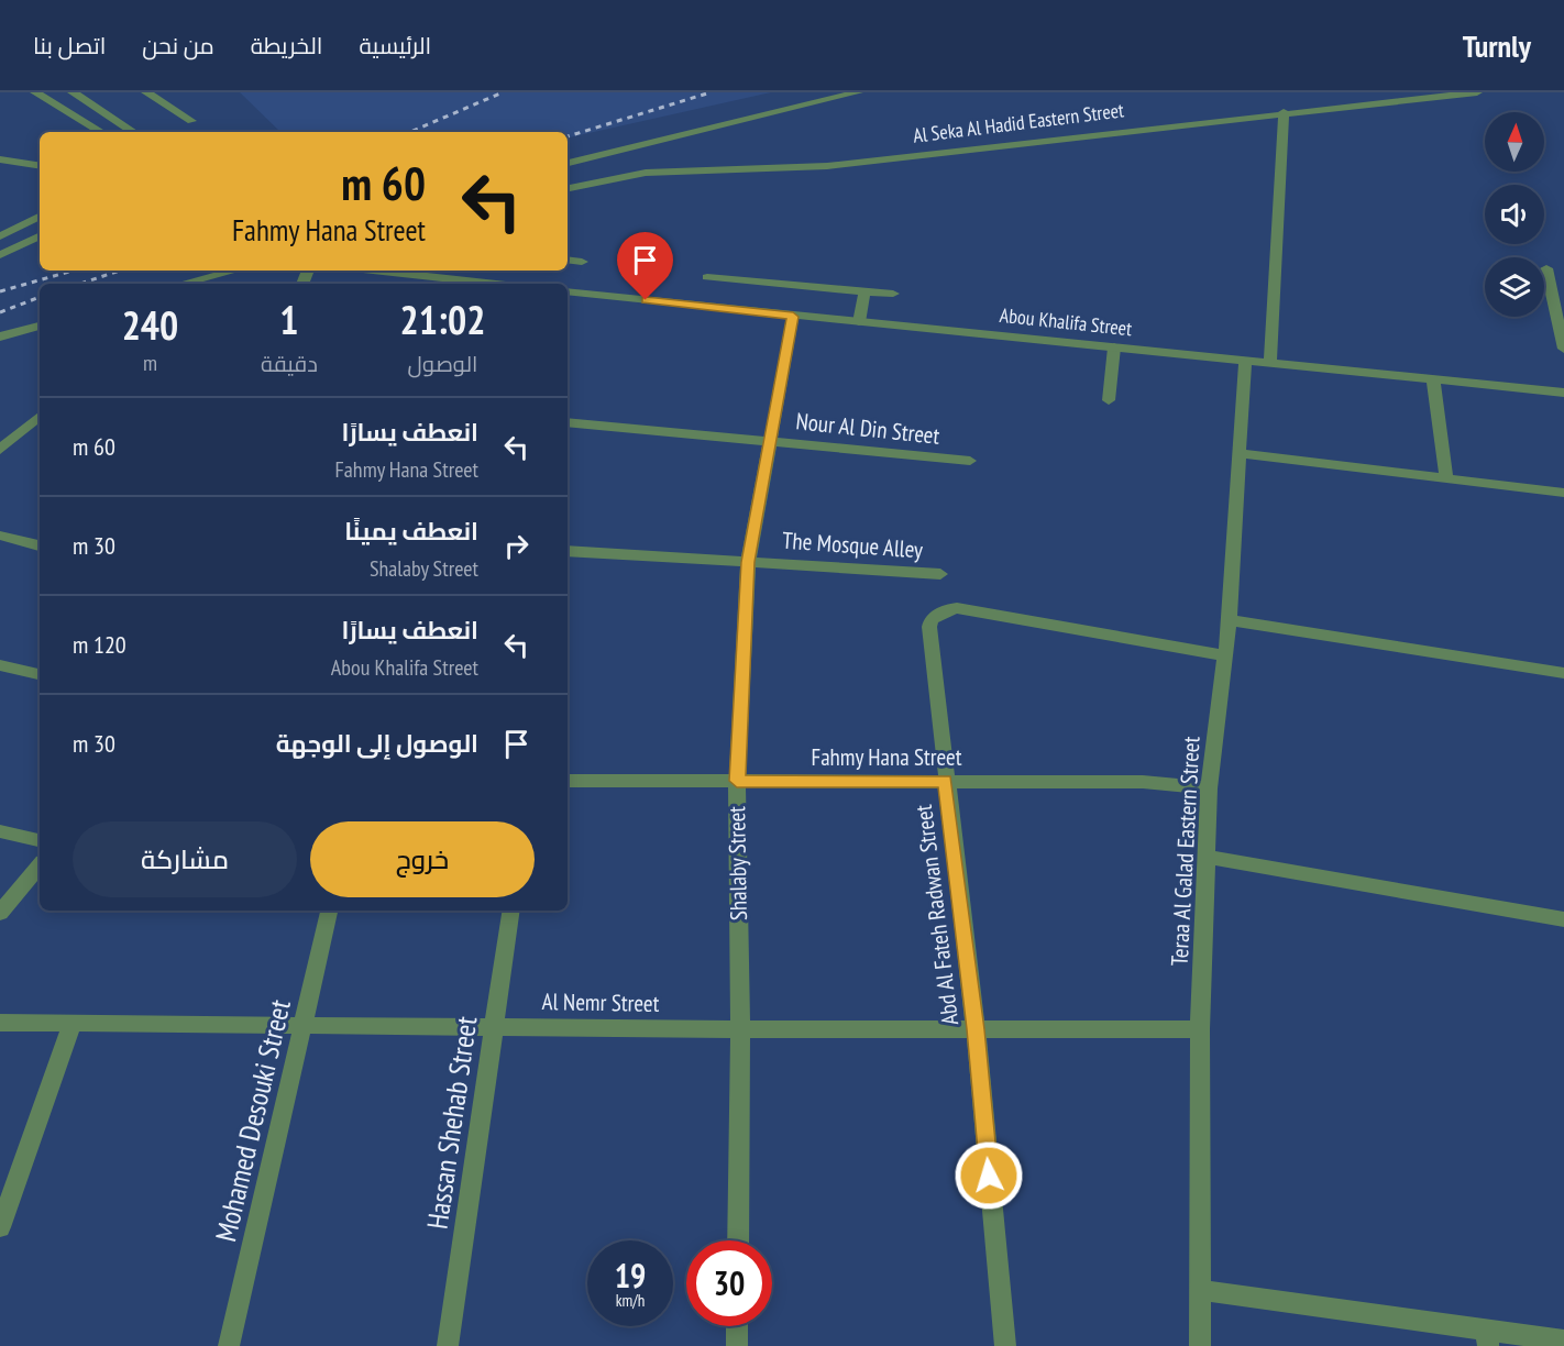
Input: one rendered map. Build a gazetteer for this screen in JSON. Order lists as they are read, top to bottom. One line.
{"streets":{"street":["Al Seka Al Hadid Eastern Street","Abou Khalifa Street","Nour Al Din Street","The Mosque Alley","Fahmy Hana Street","Teraa Al Galad Eastern Street","Shalaby Street","Abd Al Fateh Radwan Street","Al Nemr Street","Mohamed Desouki Street","Hassan Shehab Street"]},"crossings":[["Abou Khalifa Street","Teraa Al Galad Eastern Street"],["Abou Khalifa Street","Shalaby Street"],["Nour Al Din Street","Shalaby Street"],["The Mosque Alley","Shalaby Street"],["Fahmy Hana Street","Teraa Al Galad Eastern Street"],["Fahmy Hana Street","Shalaby Street"],["Fahmy Hana Street","Abd Al Fateh Radwan Street"],["Teraa Al Galad Eastern Street","Abd Al Fateh Radwan Street"],["Teraa Al Galad Eastern Street","Al Nemr Street"],["Shalaby Street","Al Nemr Street"],["Abd Al Fateh Radwan Street","Al Nemr Street"],["Al Nemr Street","Mohamed Desouki Street"],["Al Nemr Street","Hassan Shehab Street"]],"north":"top","page":{"header":"Turnly","nav":["الرئيسية","الخريطة","من نحن","اتصل بنا"],"turn":["60 m","Fahmy Hana Street"],"eta":["21:02","الوصول","1","دقيقة","240","m"],"list":[{"name":"انعطف يسارًا","note":"Fahmy Hana Street","value":"60 m"},{"name":"انعطف يمينًا","note":"Shalaby Street","value":"30 m"},{"name":"انعطف يسارًا","note":"Abou Khalifa Street","value":"120 m"},{"name":"الوصول إلى الوجهة","value":"30 m"}],"buttons":["خروج","مشاركة"],"speed":"19 km/h","limit":"30"}}
